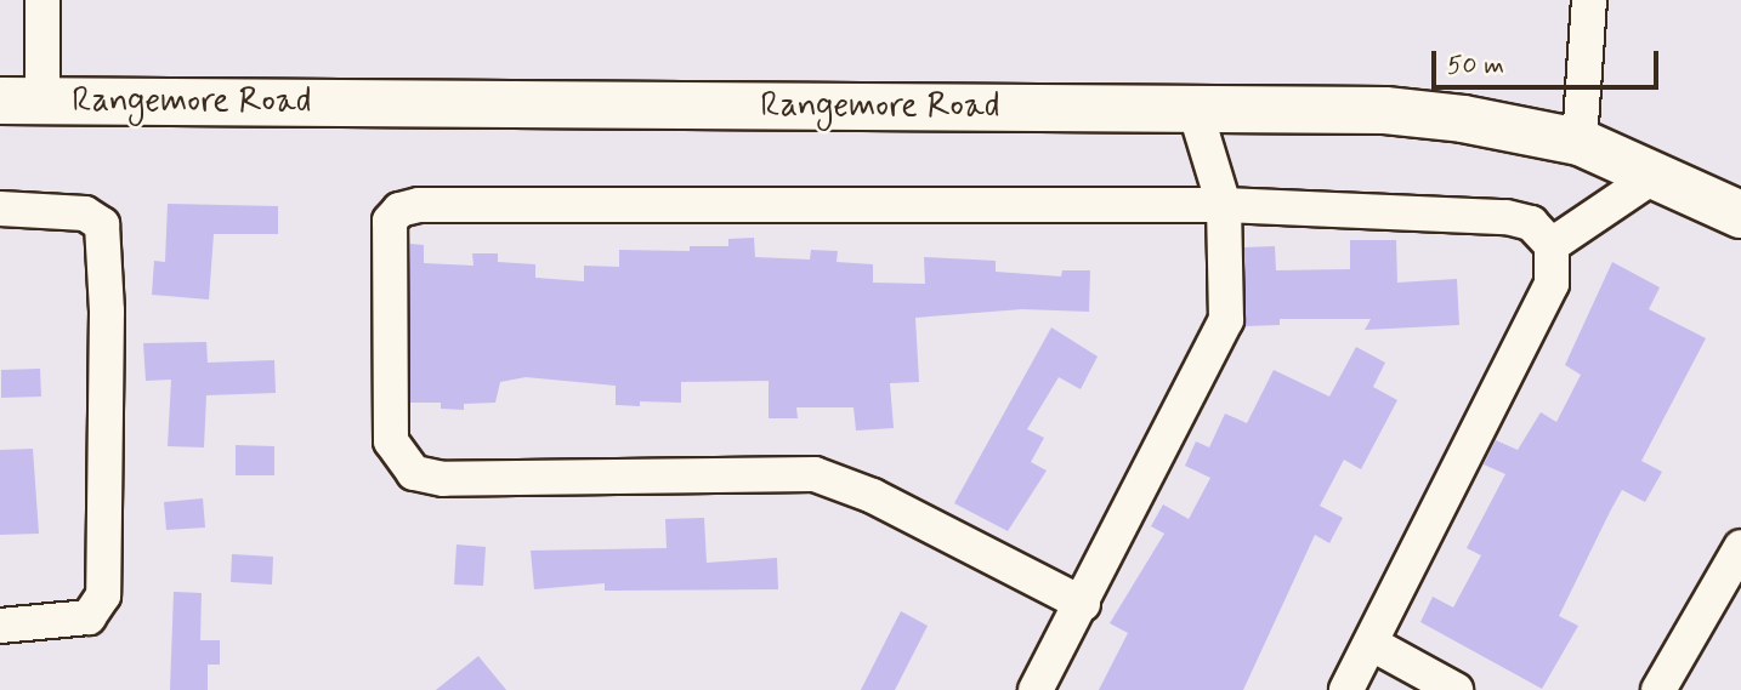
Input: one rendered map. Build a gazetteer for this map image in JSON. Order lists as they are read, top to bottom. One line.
{"streets":{"street":["Rangemore Road"]},"scale_bar":"50 m"}
